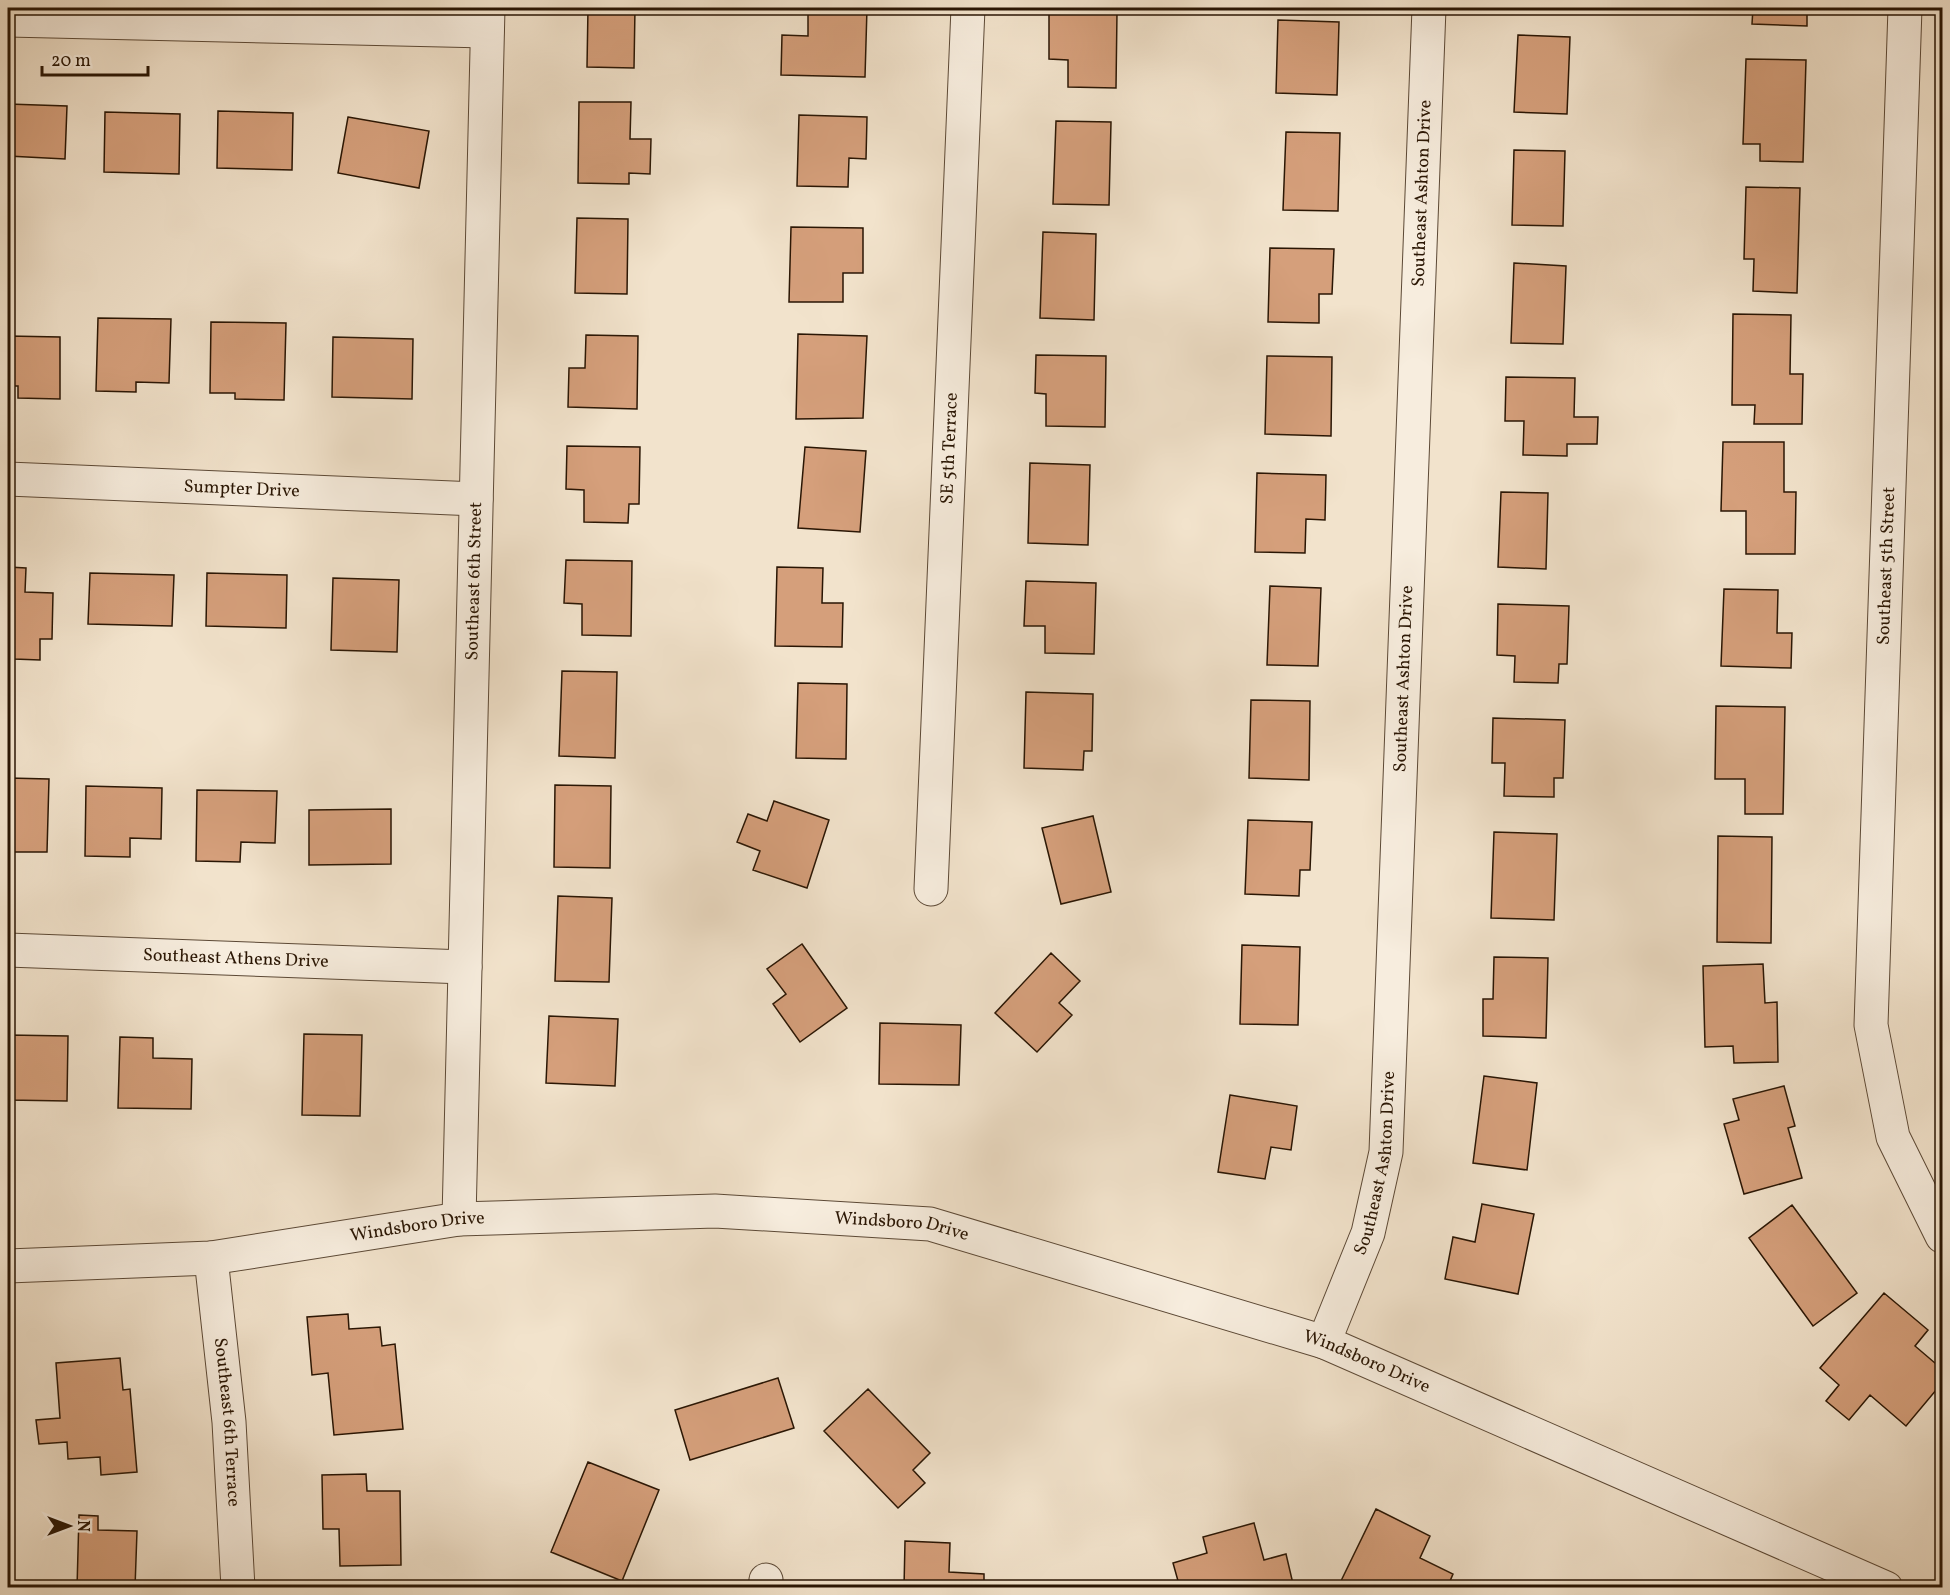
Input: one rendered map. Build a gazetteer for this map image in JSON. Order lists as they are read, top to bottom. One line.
{"streets":{"street":["Southeast Ashton Drive","SE 5th Terrace","Sumpter Drive","Southeast 5th Street","Southeast 6th Street","Southeast Athens Drive","Windsboro Drive","Southeast 6th Terrace"]},"crossings":[["Southeast Ashton Drive","Windsboro Drive"],["Sumpter Drive","Southeast 6th Street"],["Southeast 6th Street","Southeast Athens Drive"],["Southeast 6th Street","Windsboro Drive"],["Windsboro Drive","Southeast 6th Terrace"]],"scale_bar":"20 m","north":"right"}
